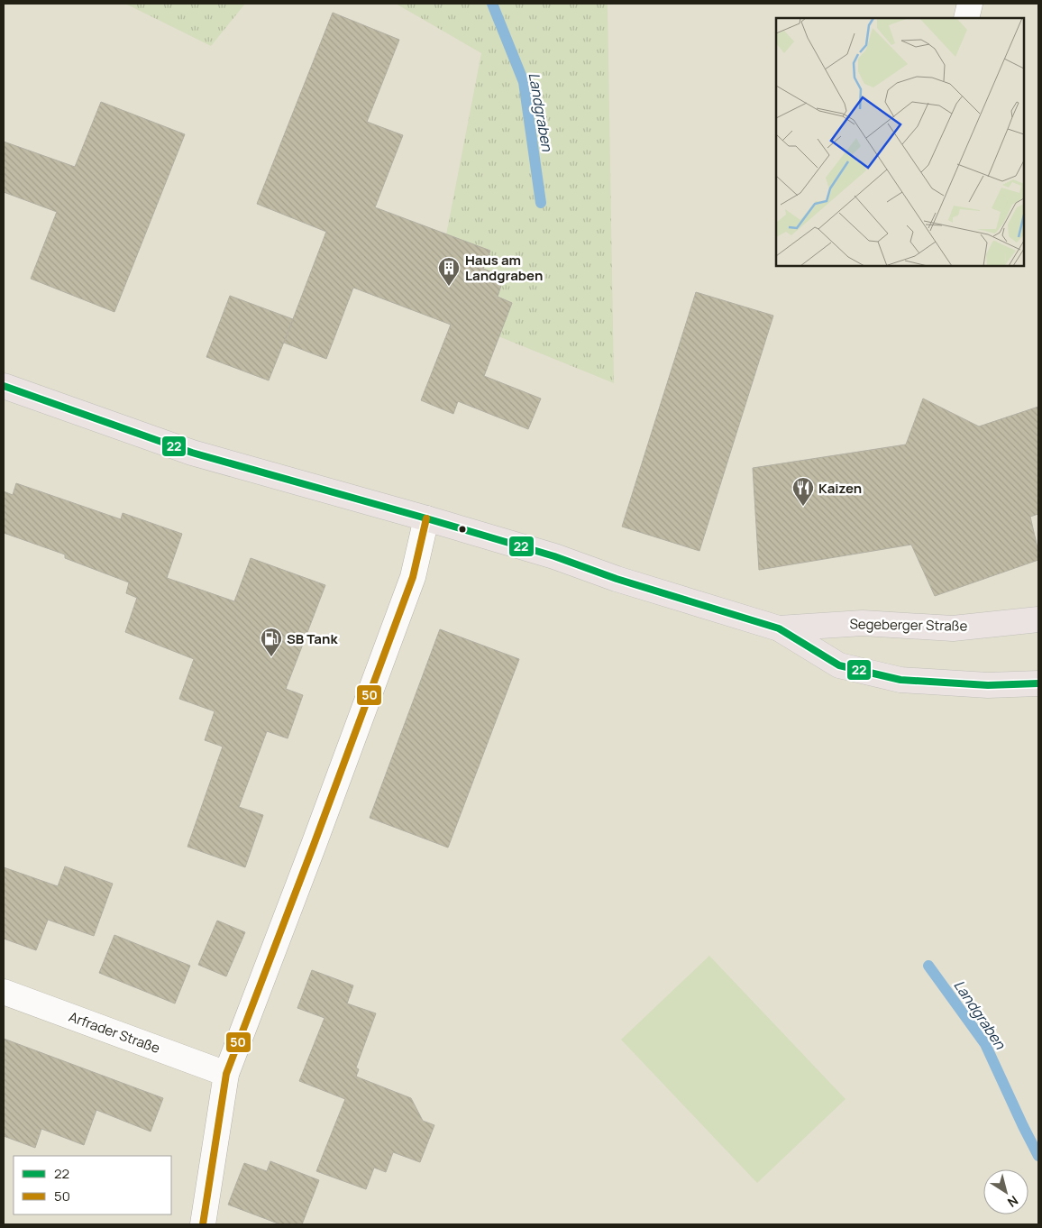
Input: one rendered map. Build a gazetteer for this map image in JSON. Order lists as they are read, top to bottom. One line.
{"streets":{"main road":["Segeberger Straße"],"street":["Arfrader Straße"]},"water":["Landgraben"],"places":{"building":["Haus am Landgraben"],"restaurant":["Kaizen"],"fuel station":["SB Tank"]},"lines":["transit line 22","transit line 50"],"legend":["22","50"],"north":"bottom right"}
